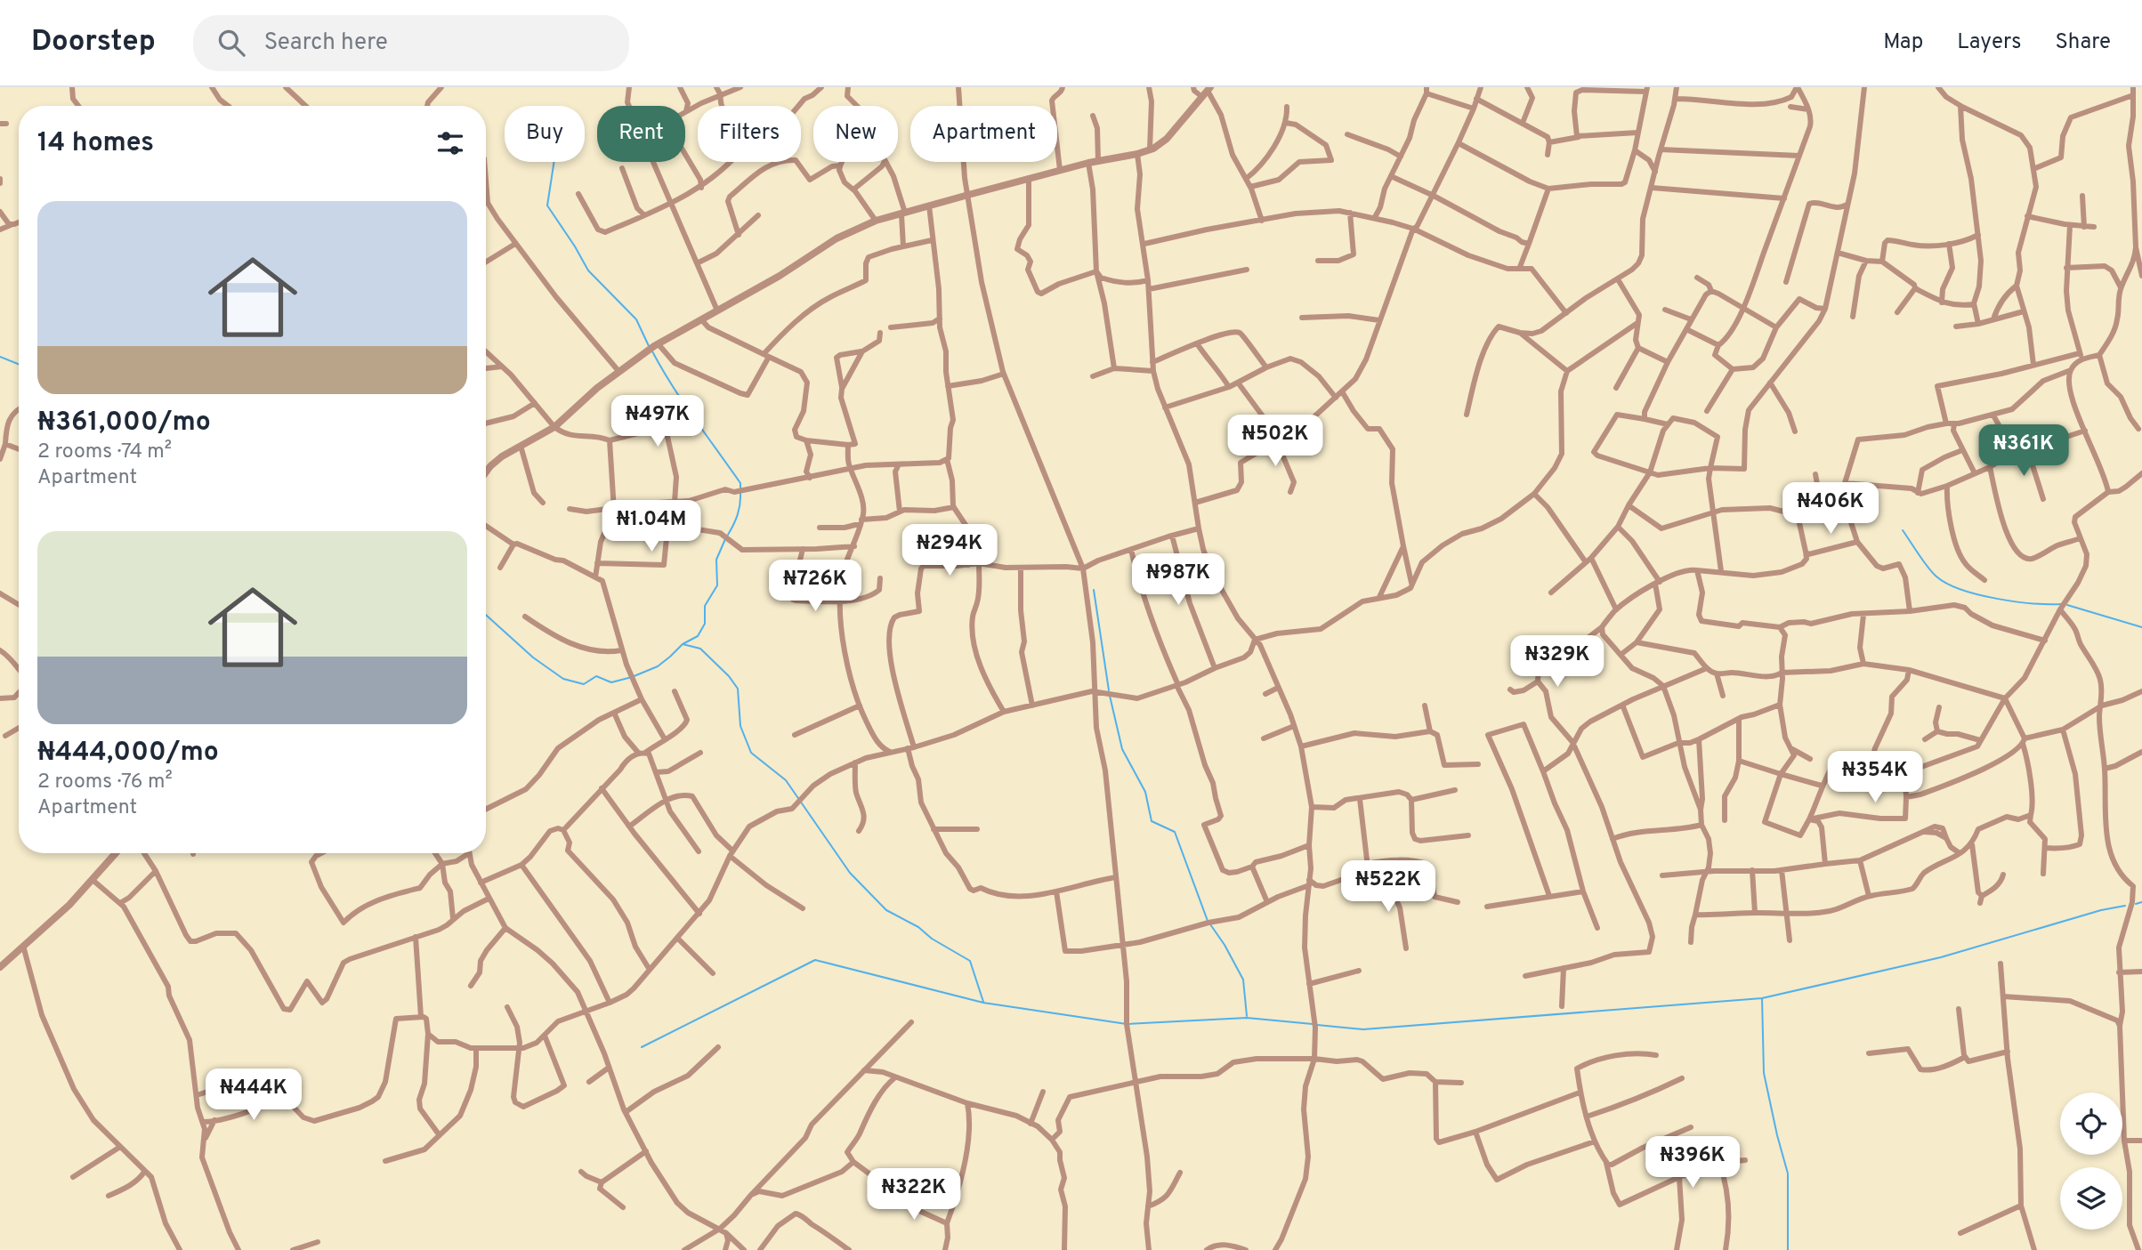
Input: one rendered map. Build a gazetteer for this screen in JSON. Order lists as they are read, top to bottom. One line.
{"page":{"header":"Doorstep","search":"Search here","nav":["Map","Layers","Share"],"chip":["Buy","Rent","Filters","New","Apartment"],"heading":"14 homes","list":[{"name":"₦361,000/mo","note":"2 rooms · 74 m² · Apartment"},{"name":"₦444,000/mo","note":"2 rooms · 76 m² · Apartment"}],"price":["₦497K","₦502K","₦361K","₦406K","₦1.04M","₦294K","₦987K","₦726K","₦329K","₦354K","₦522K","₦444K","₦396K","₦322K"]}}
